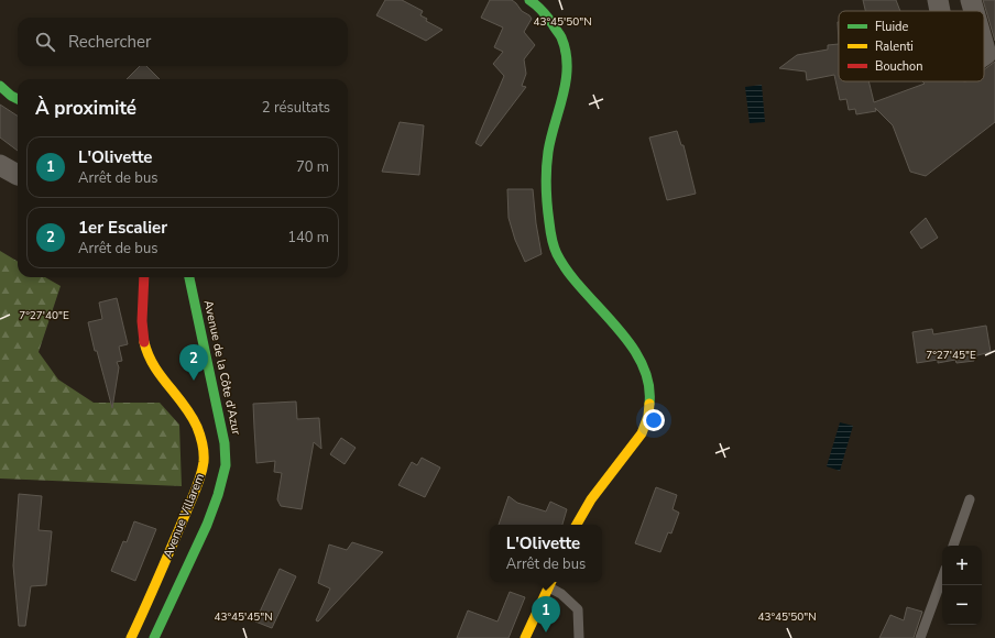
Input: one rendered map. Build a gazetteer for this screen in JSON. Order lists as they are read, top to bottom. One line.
{"streets":{"main road":["Avenue de la Côte d'Azur","Avenue Villarem"]},"legend":["Fluide","Ralenti","Bouchon"],"page":{"search":"Rechercher","heading":["À proximité","2 résultats"],"list":[{"mark":"1","name":"L'Olivette","note":"Arrêt de bus","value":"70 m"},{"mark":"2","name":"1er Escalier","note":"Arrêt de bus","value":"140 m"}],"pins":["2","1"],"popup":["L'Olivette","Arrêt de bus"],"map_buttons":["+","−"]},"coordinates":["43°45'50\"N","7°27'40\"E","7°27'45\"E","43°45'45\"N"]}
